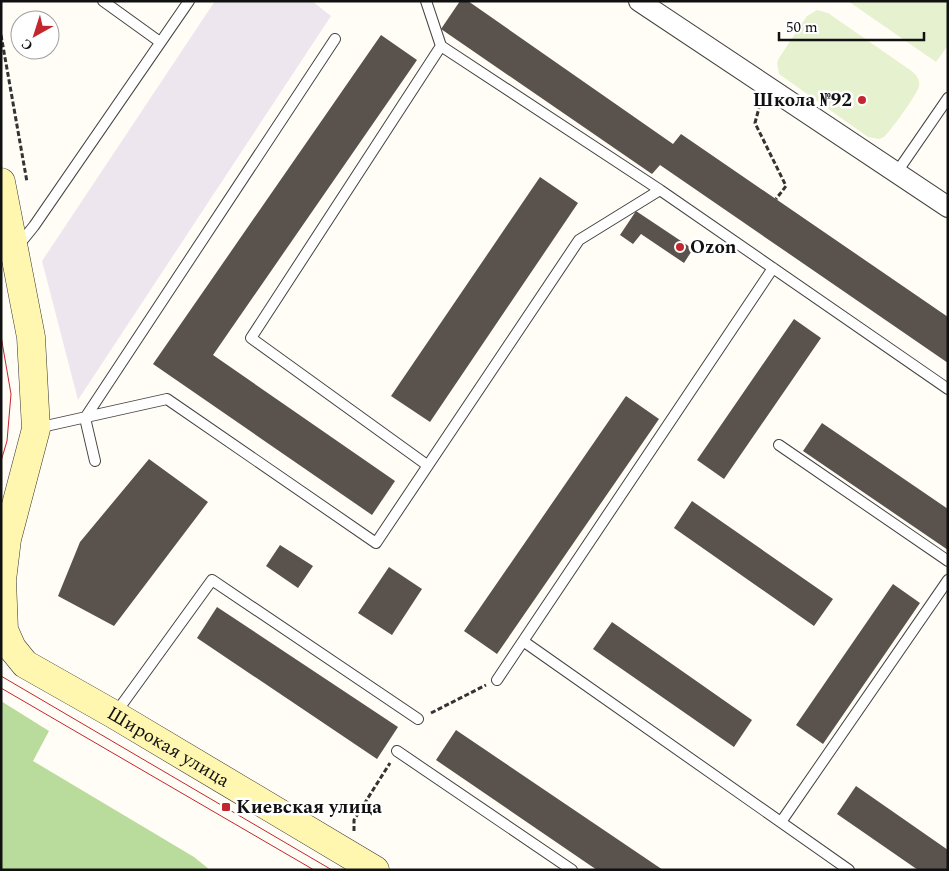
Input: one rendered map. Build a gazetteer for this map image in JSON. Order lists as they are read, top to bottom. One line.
{"streets":{"street":["Широкая улица"]},"places":{"other":["Школа №92","Ozon"],"transit":["Киевская улица"]},"scale_bar":"50 m","north":"bottom left"}
